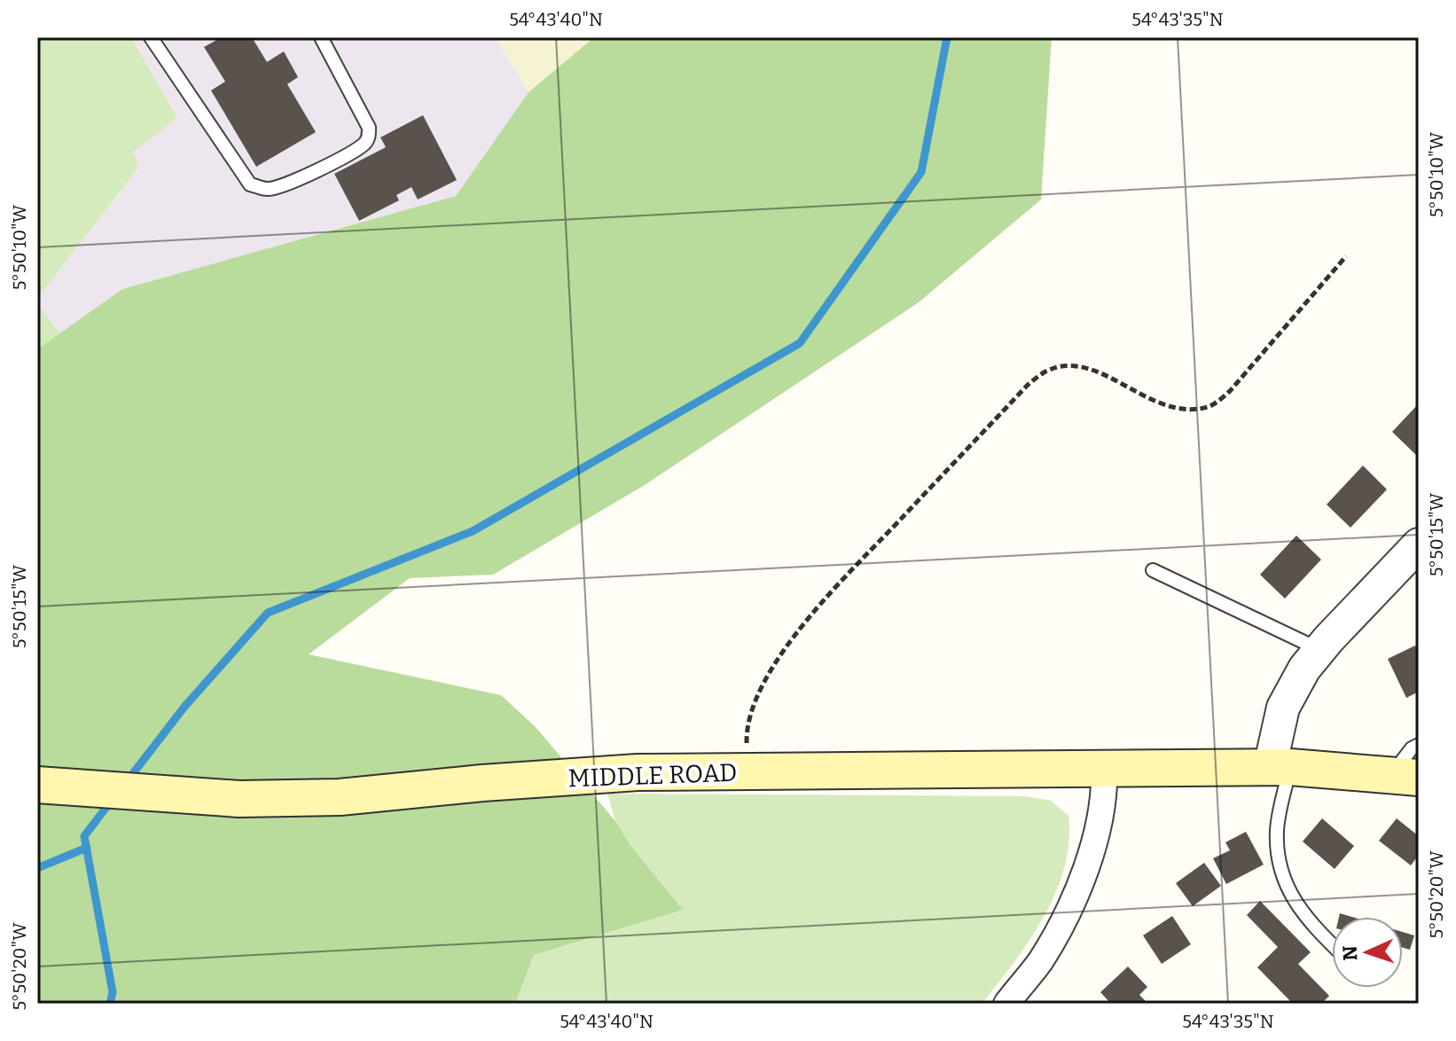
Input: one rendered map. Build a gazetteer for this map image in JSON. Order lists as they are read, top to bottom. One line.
{"streets":{"main road":["MIDDLE ROAD"]},"north":"left","coordinates":["54°43'40\"N","54°43'35\"N","5°50'10\"W","5°50'15\"W","5°50'20\"W"]}
